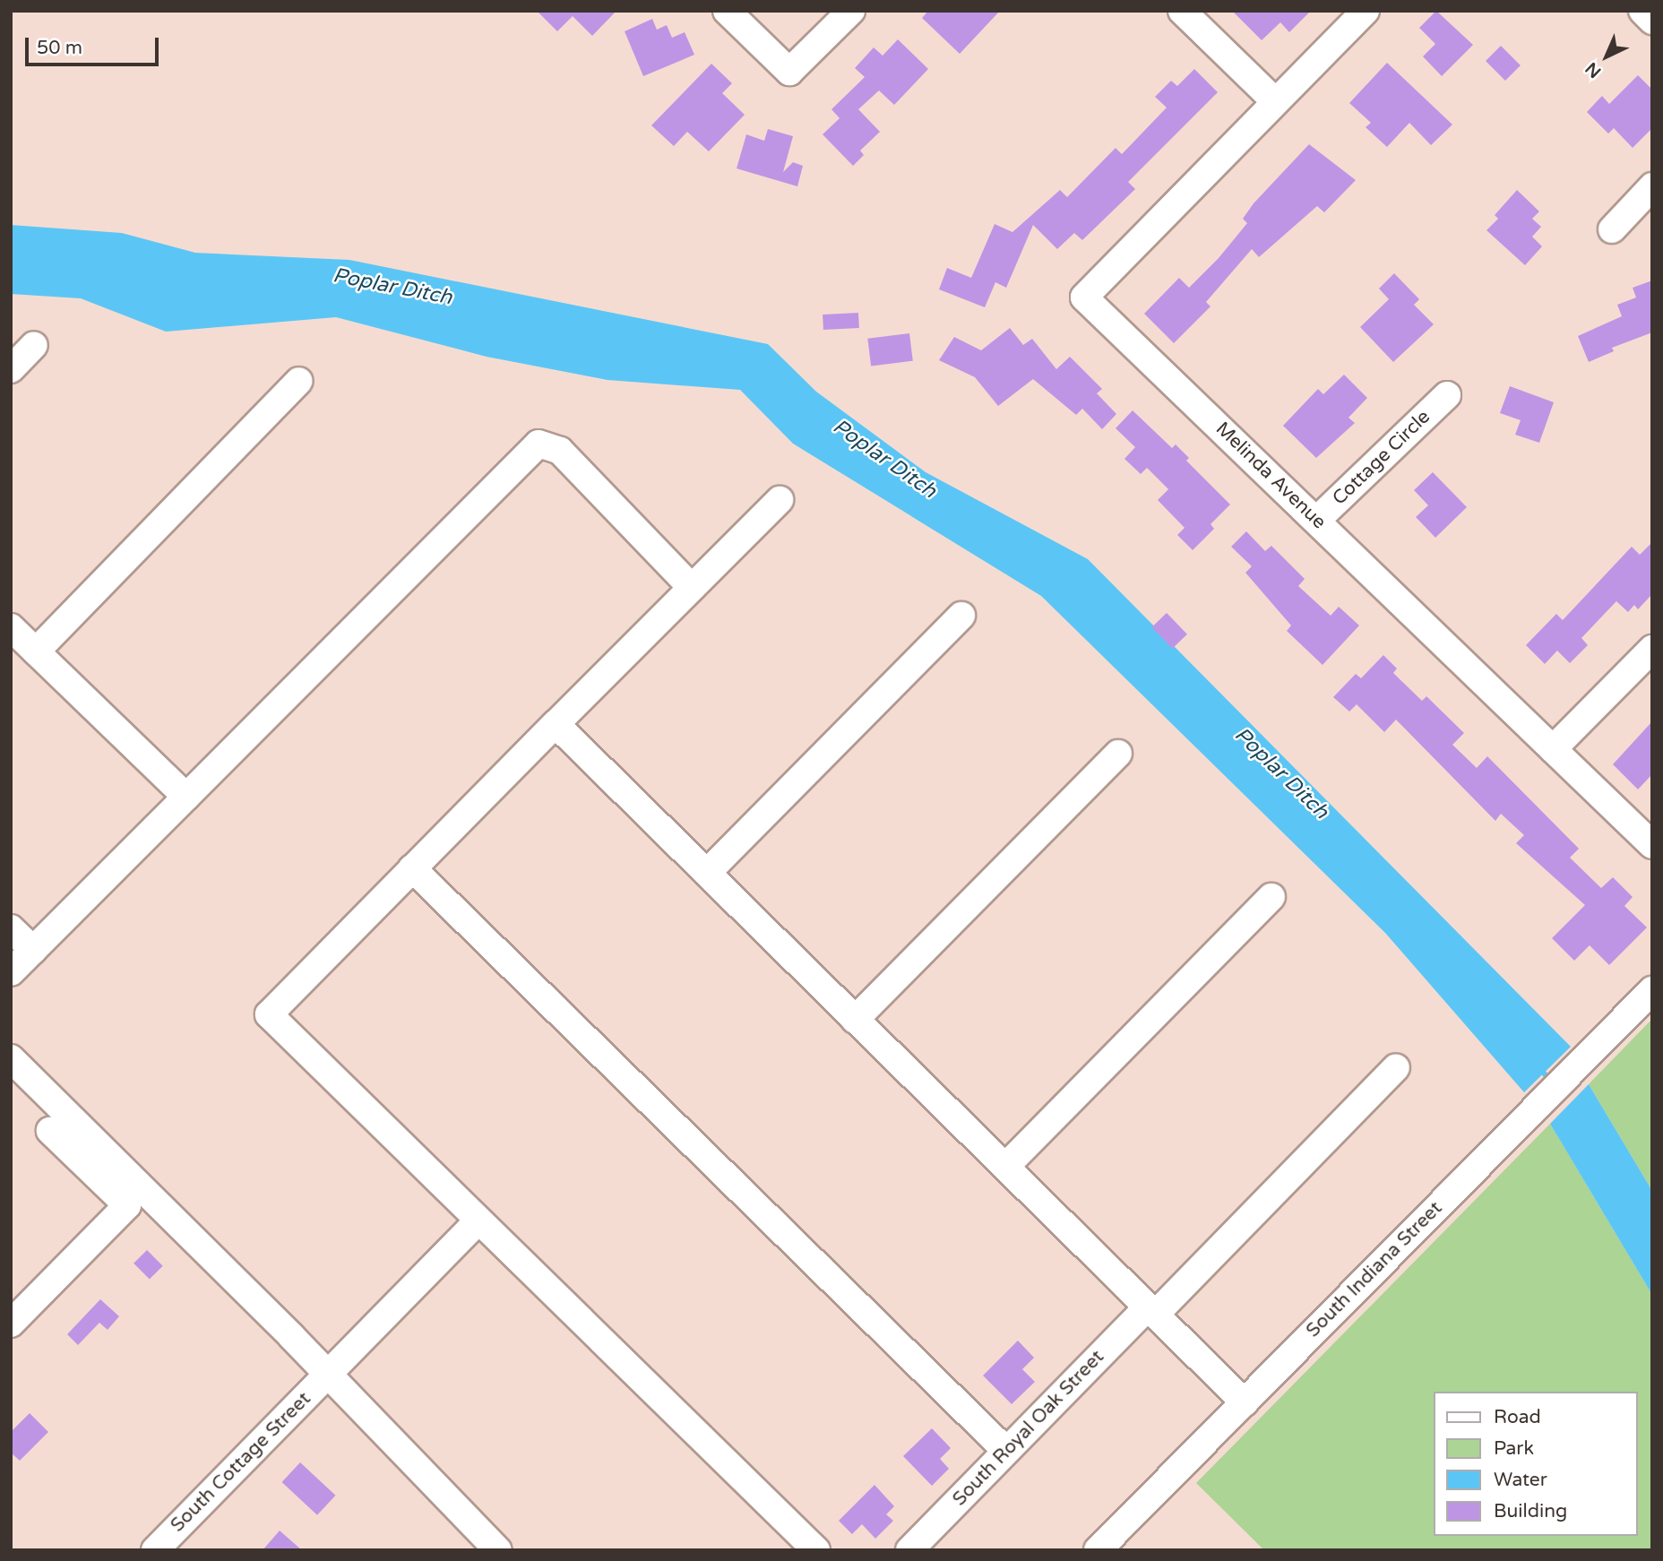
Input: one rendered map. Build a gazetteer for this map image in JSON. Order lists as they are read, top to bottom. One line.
{"streets":{"street":["Cottage Circle","Melinda Avenue","South Indiana Street","South Royal Oak Street","South Cottage Street"]},"crossings":[["Cottage Circle","Melinda Avenue"]],"water":["Poplar Ditch"],"legend":["Road","Park","Water","Building"],"scale_bar":"50 m","north":"bottom left"}
